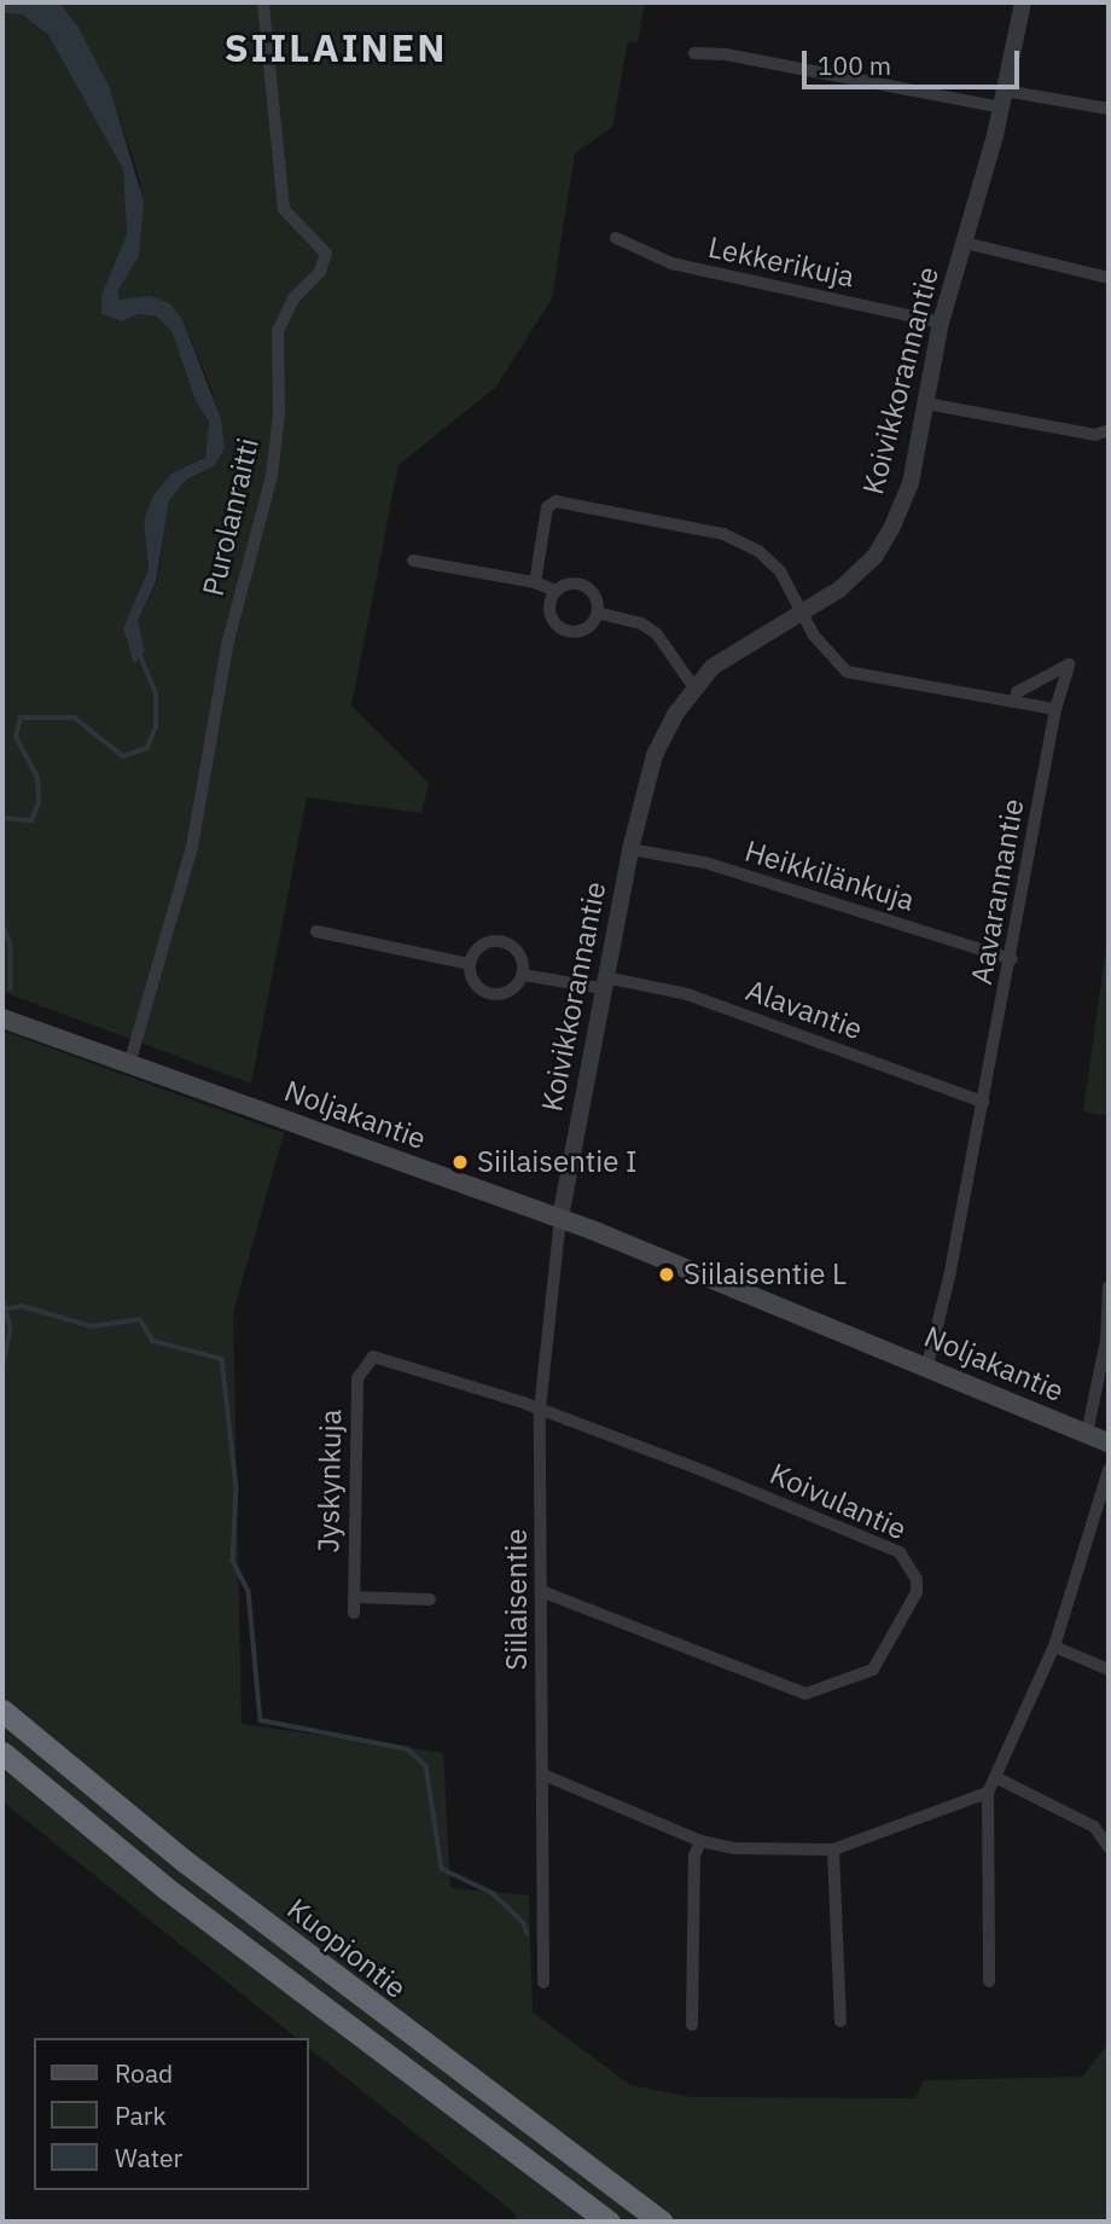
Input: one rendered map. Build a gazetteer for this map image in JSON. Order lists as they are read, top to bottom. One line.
{"streets":{"highway":["Kuopiontie"],"main road":["Noljakantie"],"street":["Lekkerikuja","Koivikkorannantie","Purolanraitti","Heikkilänkuja","Aavarannantie","Alavantie","Jyskynkuja","Koivulantie","Siilaisentie"]},"crossings":[["Lekkerikuja","Koivikkorannantie"],["Koivikkorannantie","Heikkilänkuja"],["Koivikkorannantie","Alavantie"],["Koivikkorannantie","Noljakantie"],["Koivikkorannantie","Siilaisentie"],["Purolanraitti","Noljakantie"],["Heikkilänkuja","Aavarannantie"],["Aavarannantie","Alavantie"],["Aavarannantie","Noljakantie"],["Noljakantie","Siilaisentie"],["Jyskynkuja","Koivulantie"],["Jyskynkuja","Siilaisentie"],["Koivulantie","Siilaisentie"]],"districts":["SIILAINEN"],"places":["Siilaisentie I","Siilaisentie L"],"legend":["Road","Park","Water"],"scale_bar":"100 m"}
